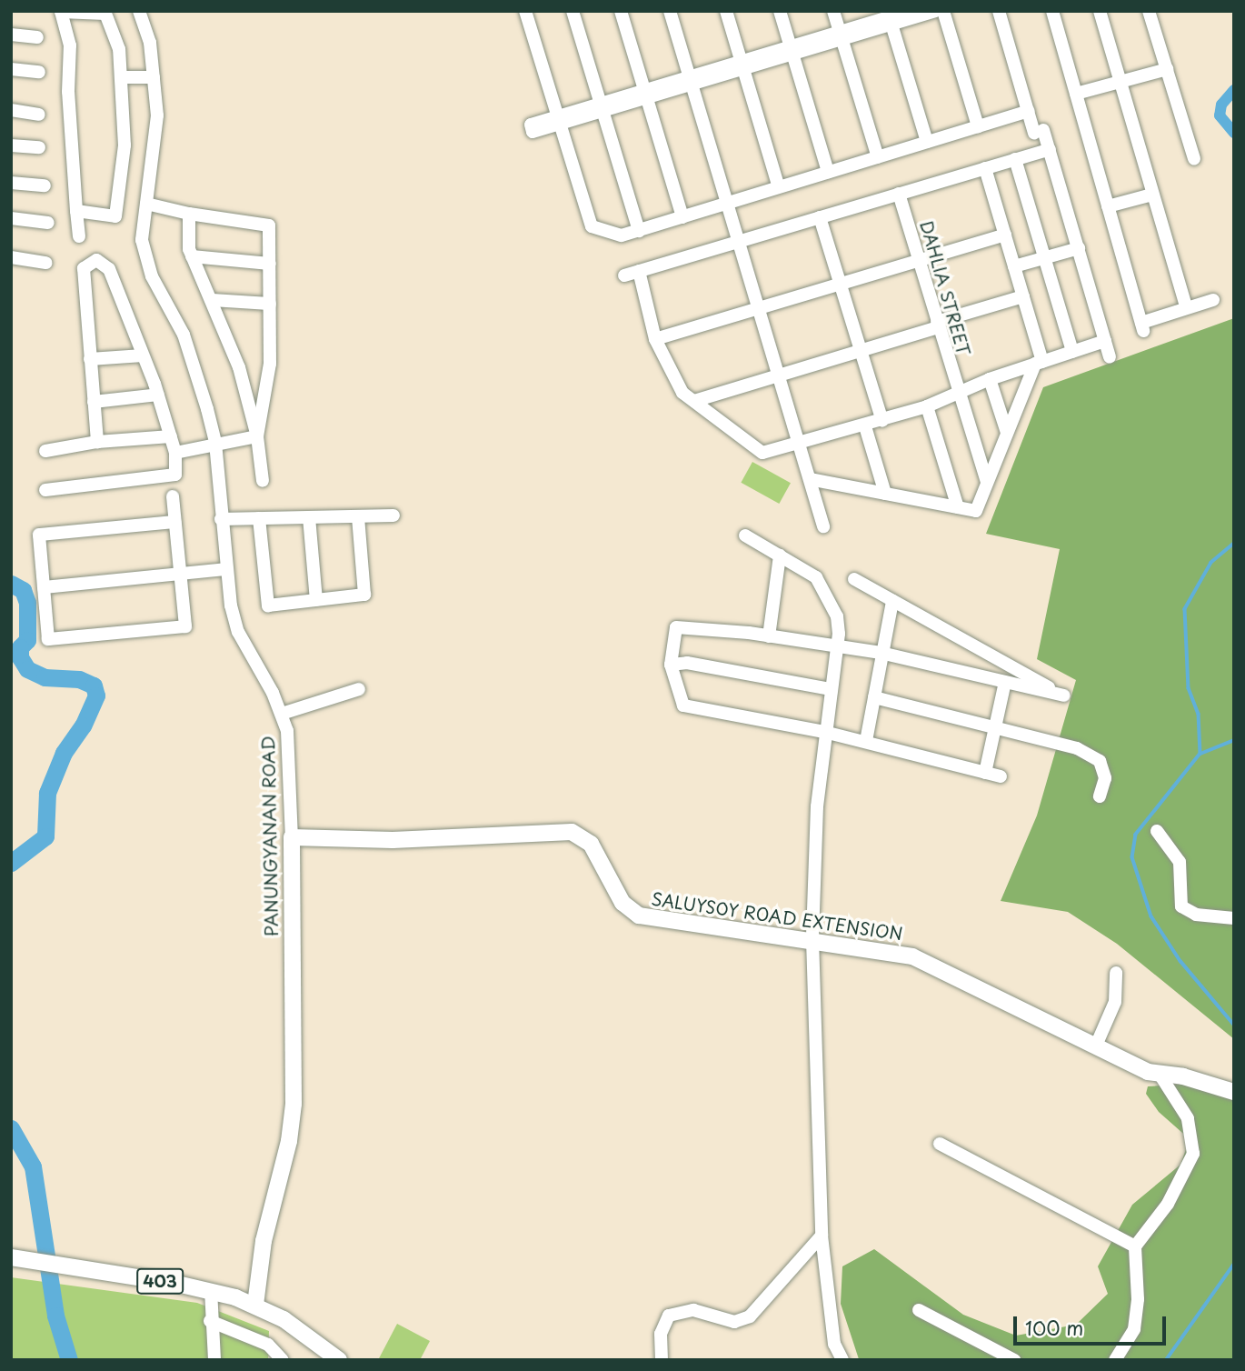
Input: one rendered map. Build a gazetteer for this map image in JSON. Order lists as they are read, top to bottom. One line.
{"streets":{"main road":["PANUNGYANAN ROAD","SALUYSOY ROAD EXTENSION","403"],"street":["DAHLIA STREET"]},"crossings":[["PANUNGYANAN ROAD","SALUYSOY ROAD EXTENSION"],["PANUNGYANAN ROAD","403"]],"scale_bar":"100 m"}
